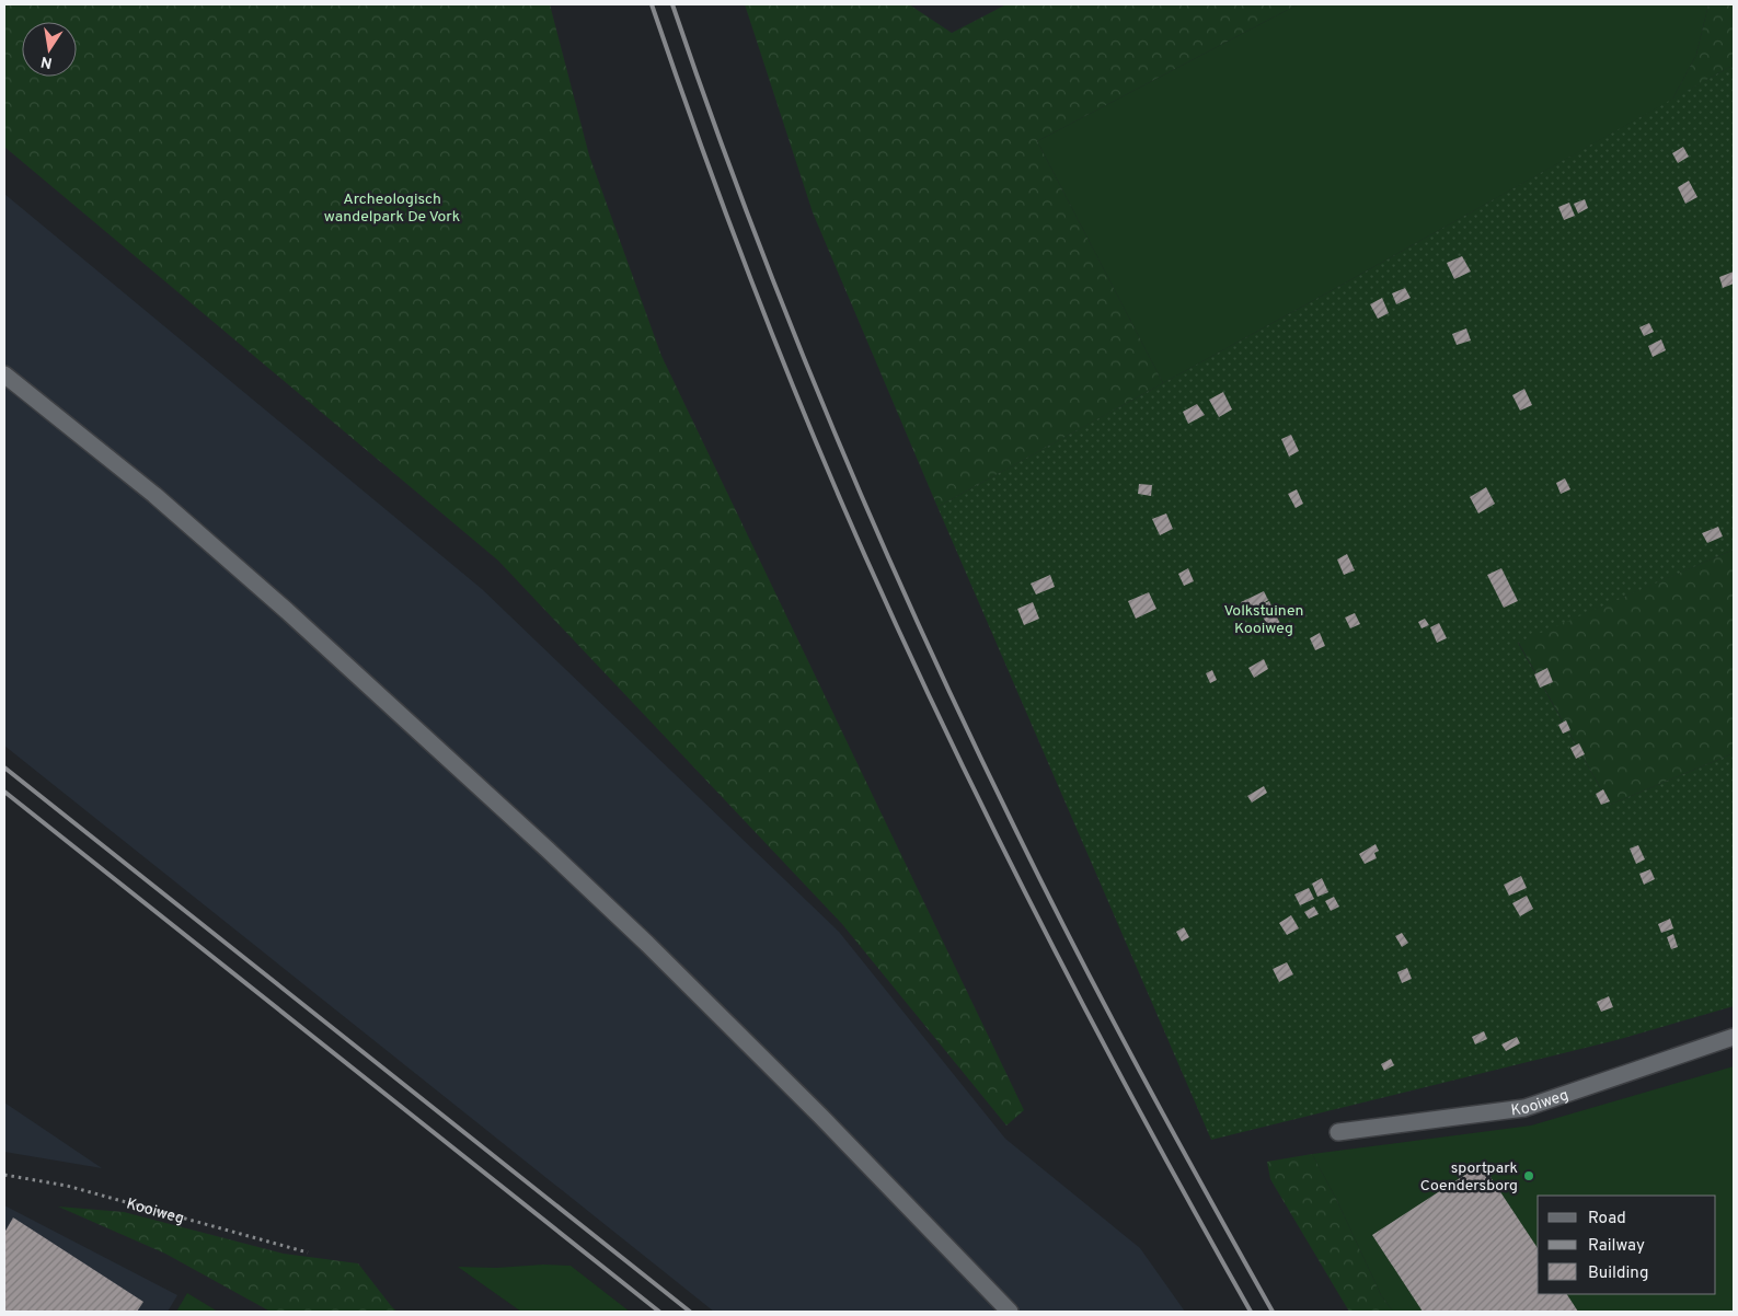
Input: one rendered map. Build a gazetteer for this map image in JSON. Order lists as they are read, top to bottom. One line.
{"streets":{"street":["Kooiweg"]},"parks":["Archeologisch wandelpark De Vork","Volkstuinen Kooiweg"],"places":["sportpark Coendersborg"],"legend":["Road","Railway","Building"],"north":"bottom"}
